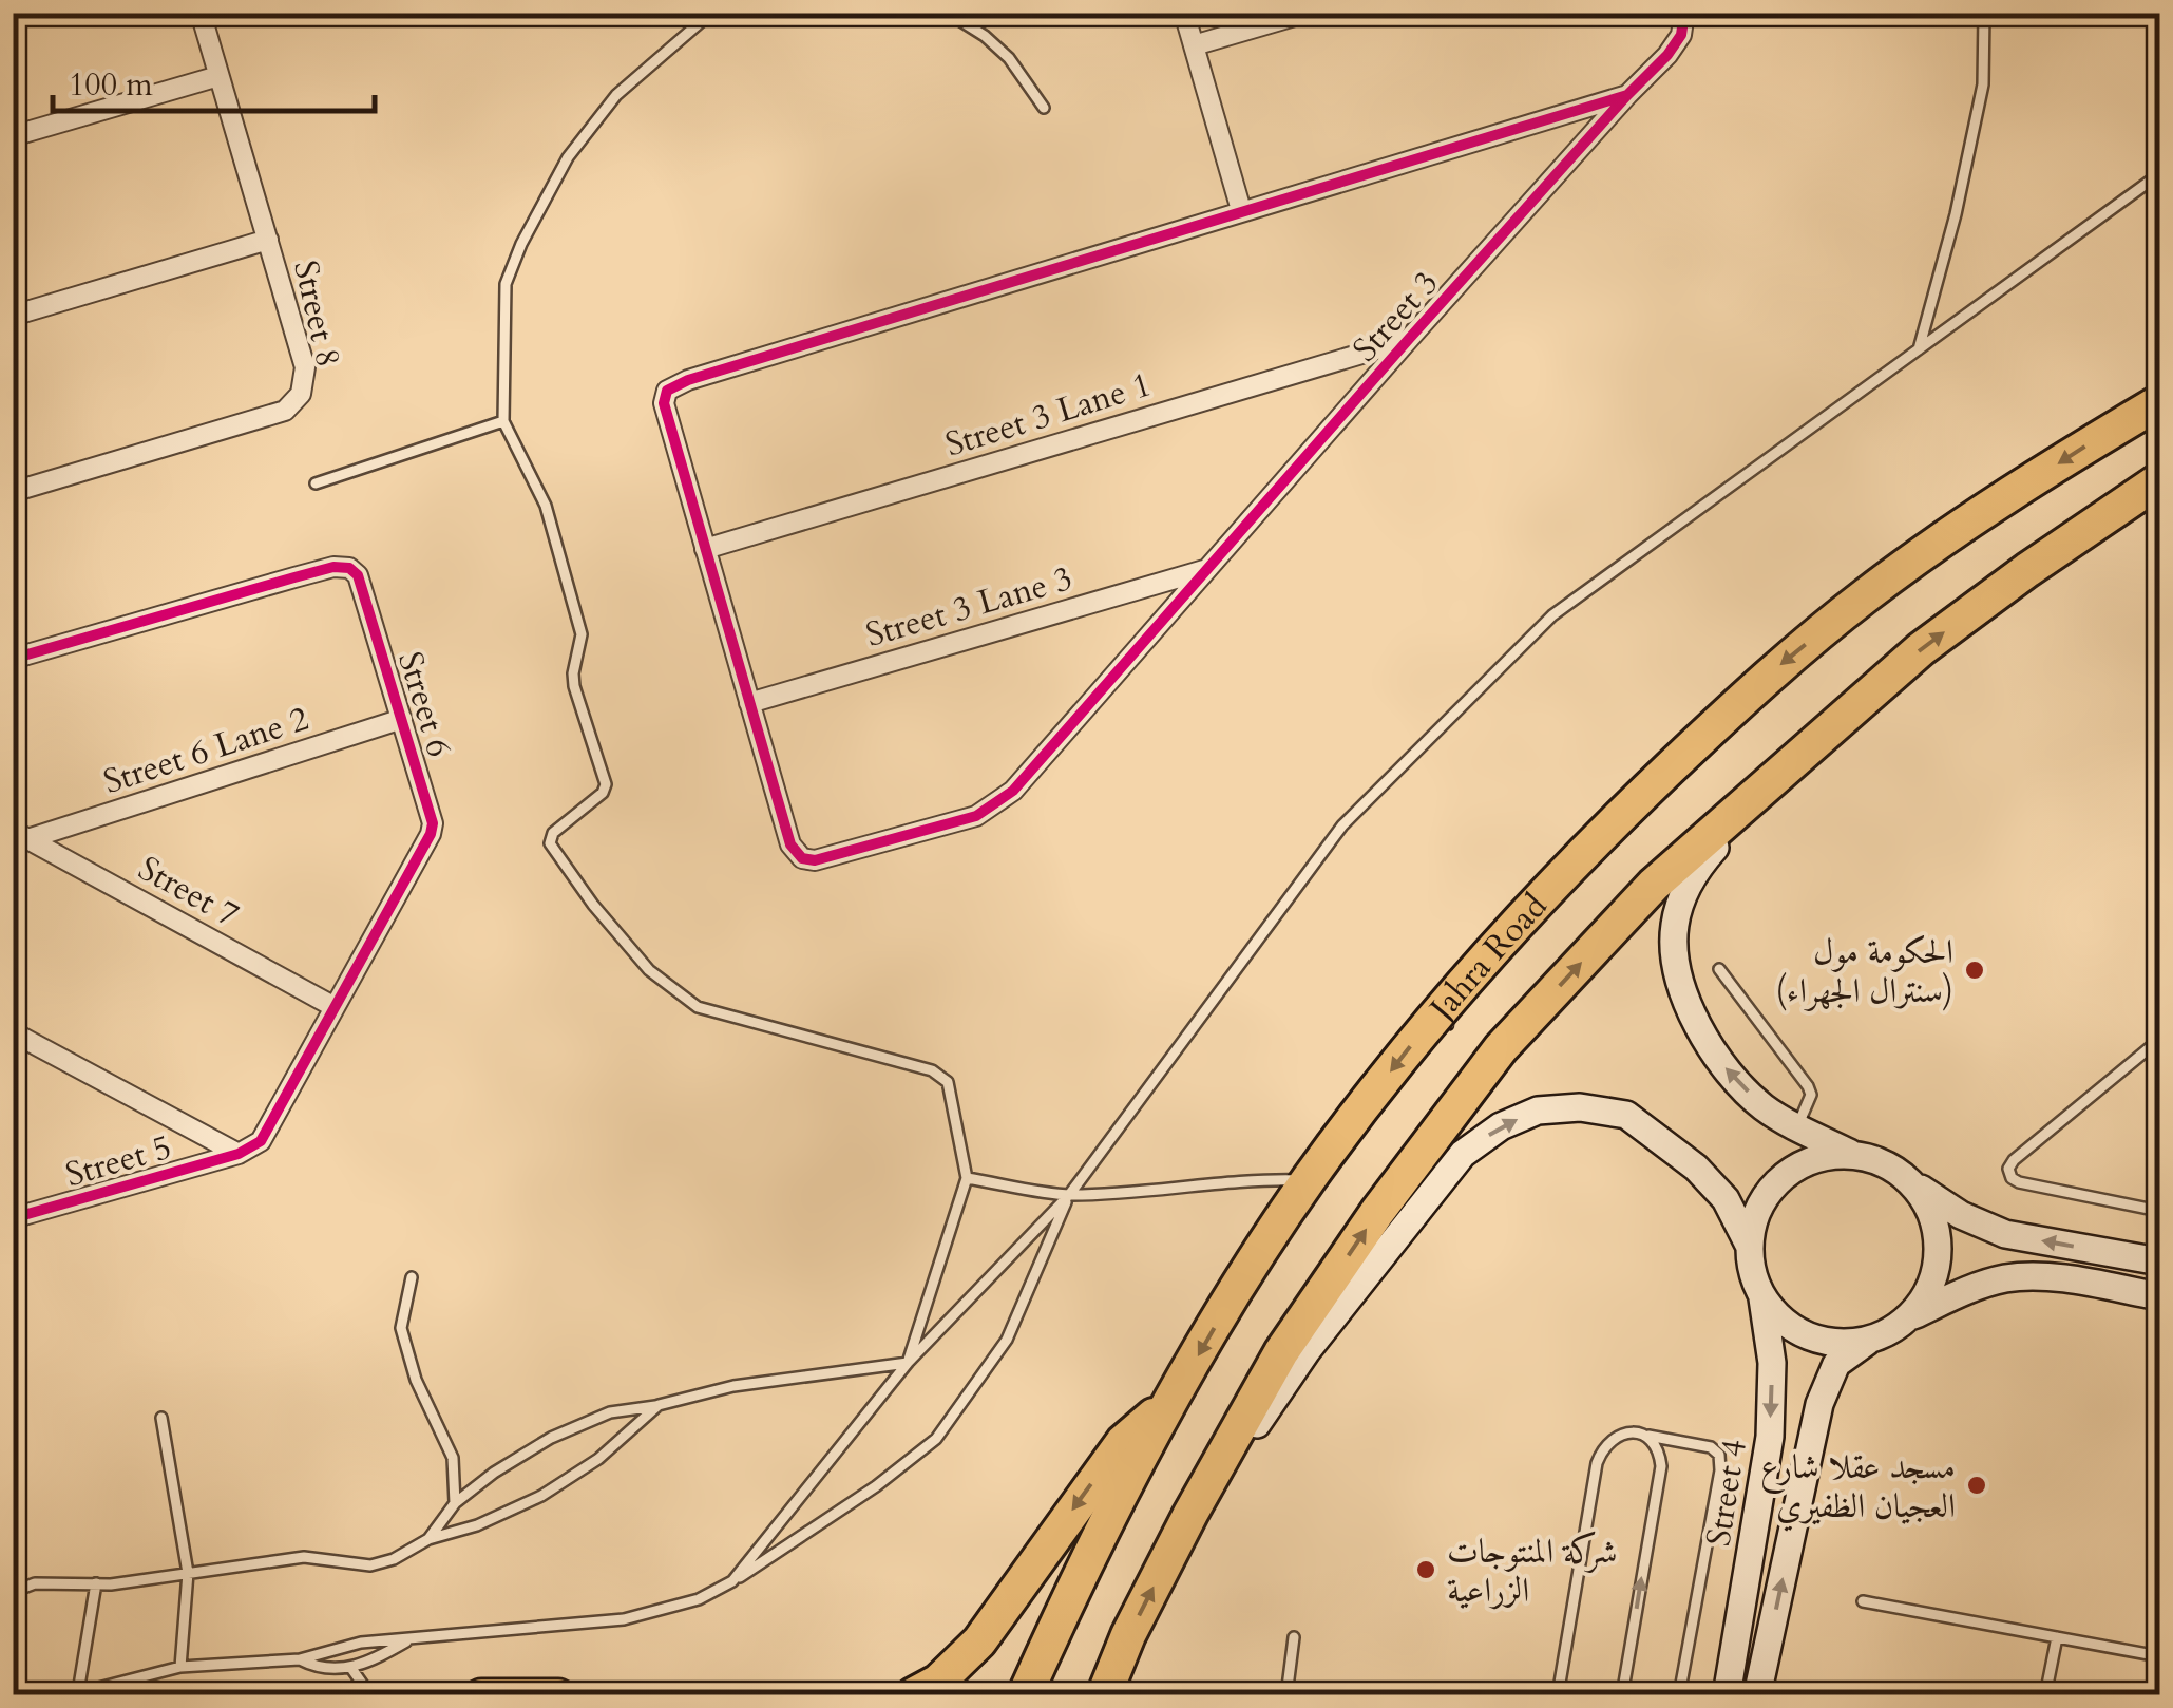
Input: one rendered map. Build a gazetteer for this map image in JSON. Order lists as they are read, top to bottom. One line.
{"streets":{"highway":["Jahra Road"],"street":["Street 8","Street 3","Street 3 Lane 1","Street 3 Lane 3","Street 6","Street 6 Lane 2","Street 7","Street 5","Street 4"]},"crossings":[["Street 3","Street 3 Lane 1"],["Street 3","Street 3 Lane 3"],["Street 6","Street 6 Lane 2"],["Street 6","Street 7"],["Street 6","Street 5"],["Street 6 Lane 2","Street 7"]],"places":["الحكومة مول (سنترال الجهراء)","مسجد عقلا شارع العجيان الظفيري","شركة المنتوجات الزراعية"],"scale_bar":"100 m"}
